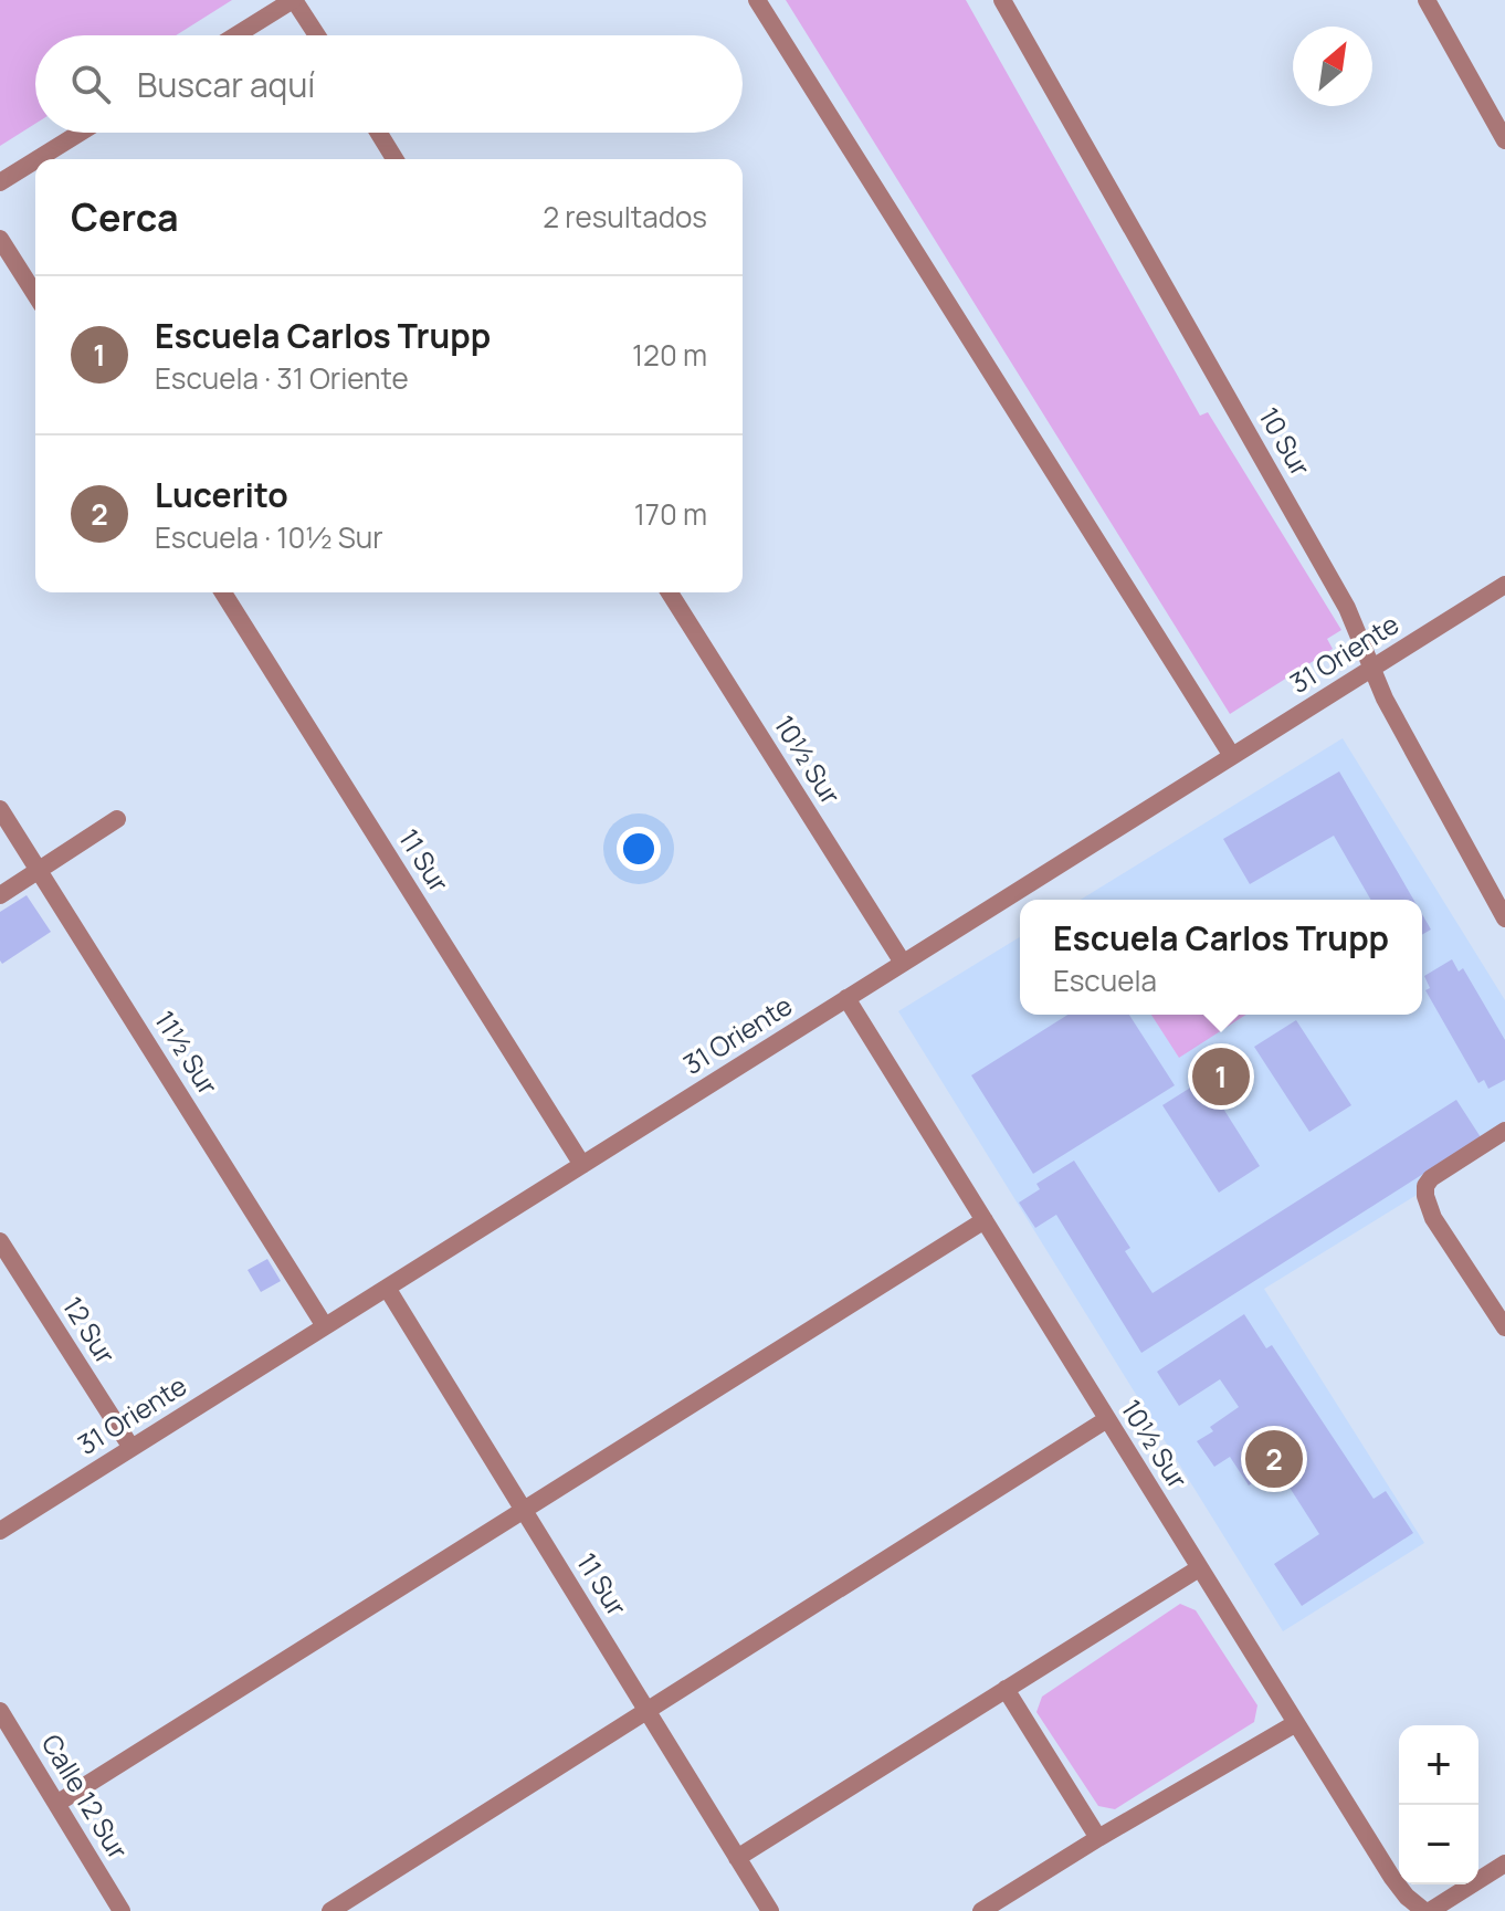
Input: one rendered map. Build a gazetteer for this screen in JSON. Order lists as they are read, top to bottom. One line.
{"streets":{"street":["10 Sur","31 Oriente","10½ Sur","11 Sur","11½ Sur","12 Sur","Calle 12 Sur"]},"crossings":[["10 Sur","31 Oriente"],["31 Oriente","10½ Sur"],["31 Oriente","11 Sur"],["31 Oriente","11½ Sur"],["31 Oriente","12 Sur"]],"north":"top right","page":{"search":"Buscar aquí","heading":["Cerca","2 resultados"],"list":[{"mark":"1","name":"Escuela Carlos Trupp","note":"Escuela · 31 Oriente","value":"120 m"},{"mark":"2","name":"Lucerito","note":"Escuela · 10½ Sur","value":"170 m"}],"popup":["Escuela Carlos Trupp","Escuela"],"pins":["1","2"],"map_buttons":["+","−"]}}
